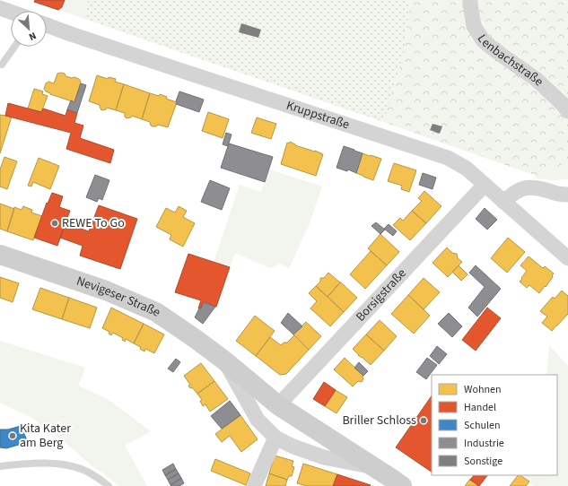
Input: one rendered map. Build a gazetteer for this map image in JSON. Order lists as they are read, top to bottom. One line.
{"streets":{"main road":["Nevigeser Straße"],"street":["Lenbachstraße","Kruppstraße","Borsigstraße"]},"crossings":[["Kruppstraße","Borsigstraße"],["Borsigstraße","Nevigeser Straße"]],"places":["REWE To Go","Briller Schloss","Kita Kater am Berg"],"legend":["Wohnen","Handel","Schulen","Industrie","Sonstige"],"north":"bottom right"}
